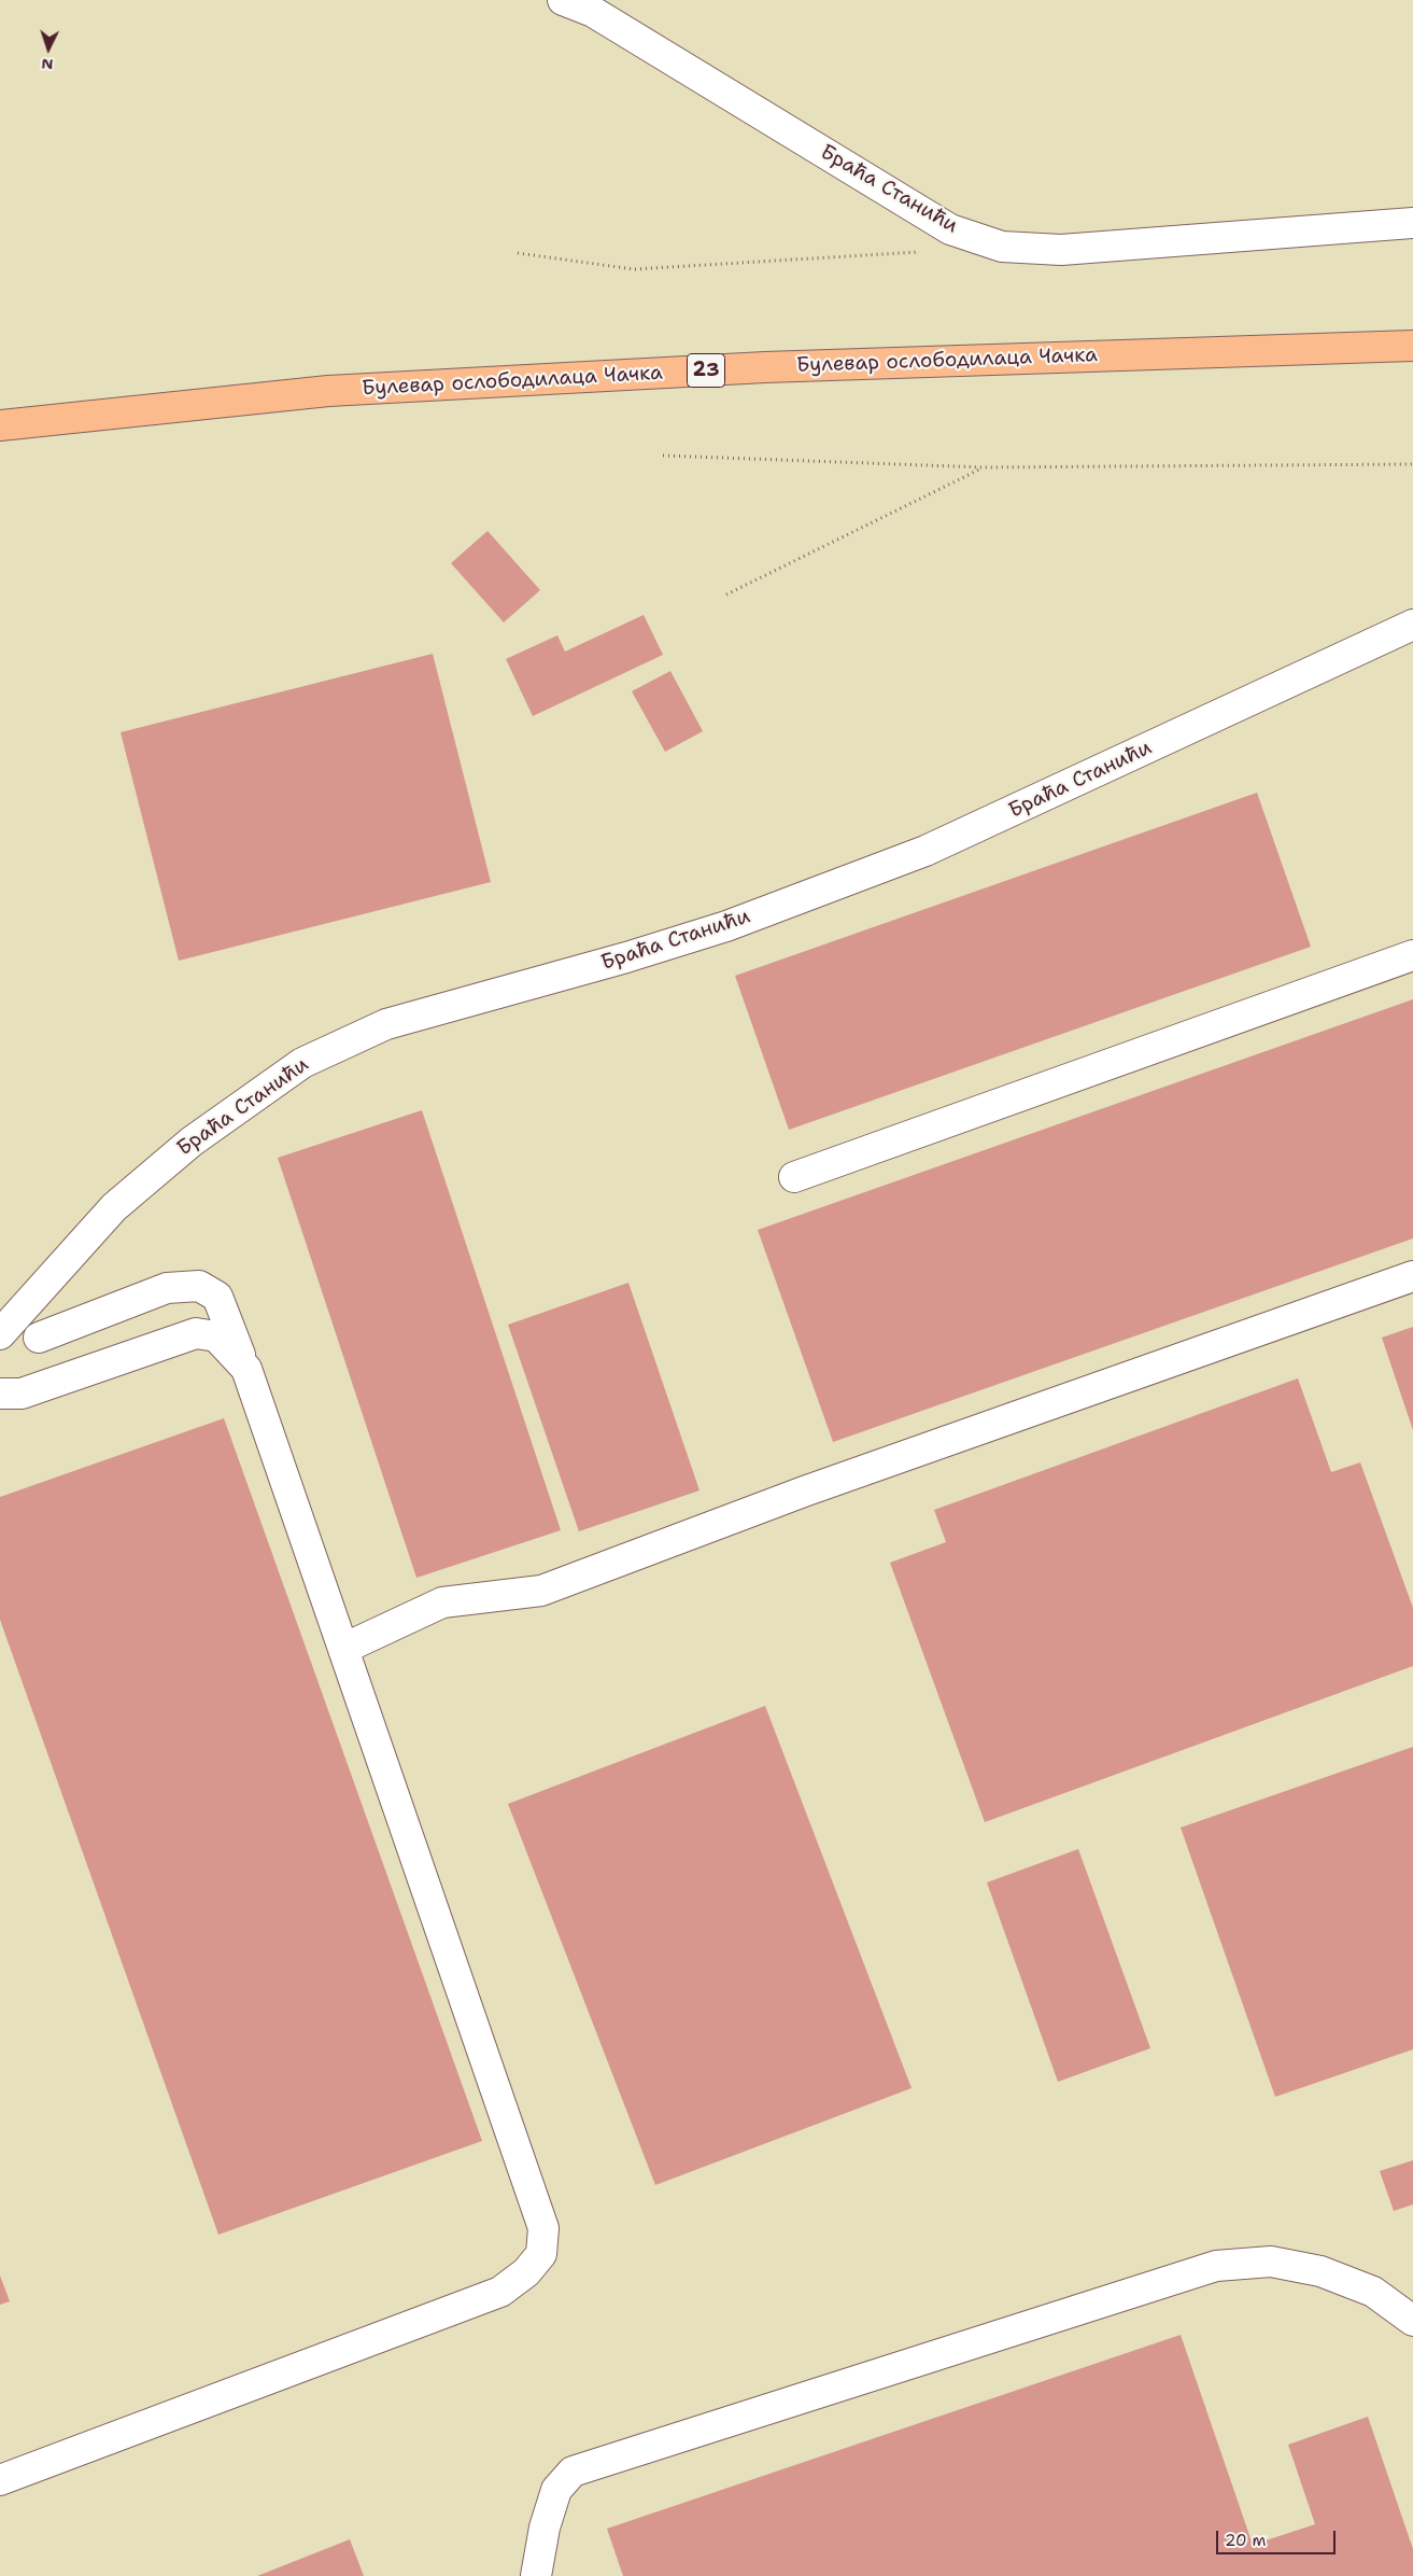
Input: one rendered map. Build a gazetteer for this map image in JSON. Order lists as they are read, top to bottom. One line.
{"streets":{"main road":["Булевар ослободилаца Чачка","23"],"street":["Браћа Станићи"]},"scale_bar":"20 m","north":"bottom"}
